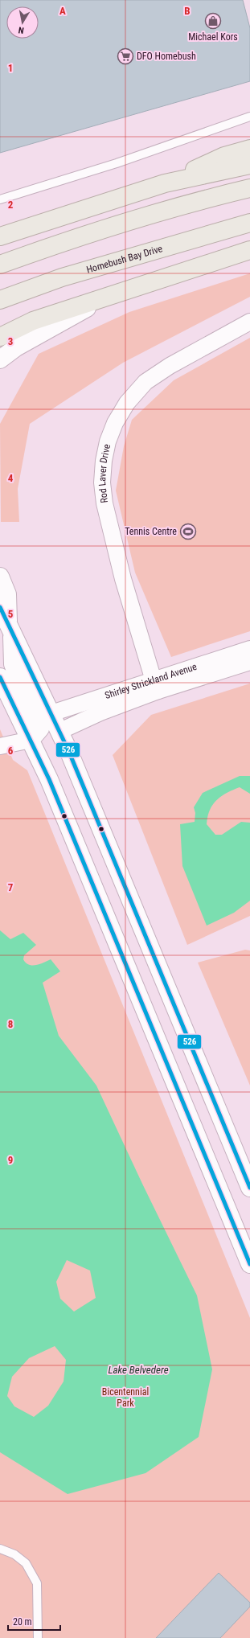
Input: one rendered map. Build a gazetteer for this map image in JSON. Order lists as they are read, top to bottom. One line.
{"streets":{"highway":["Homebush Bay Drive"],"street":["Rod Laver Drive","Shirley Strickland Avenue"]},"crossings":[["Rod Laver Drive","Shirley Strickland Avenue"]],"water":["Lake Belvedere"],"parks":["Bicentennial Park"],"places":{"shop":["Michael Kors"],"supermarket":["DFO Homebush"],"sports":["Tennis Centre"]},"lines":["transit line 526"],"scale_bar":"20 m","north":"bottom","grid":{"columns":["A","B"],"rows":["1","2","3","4","5","6","7","8","9"]}}
